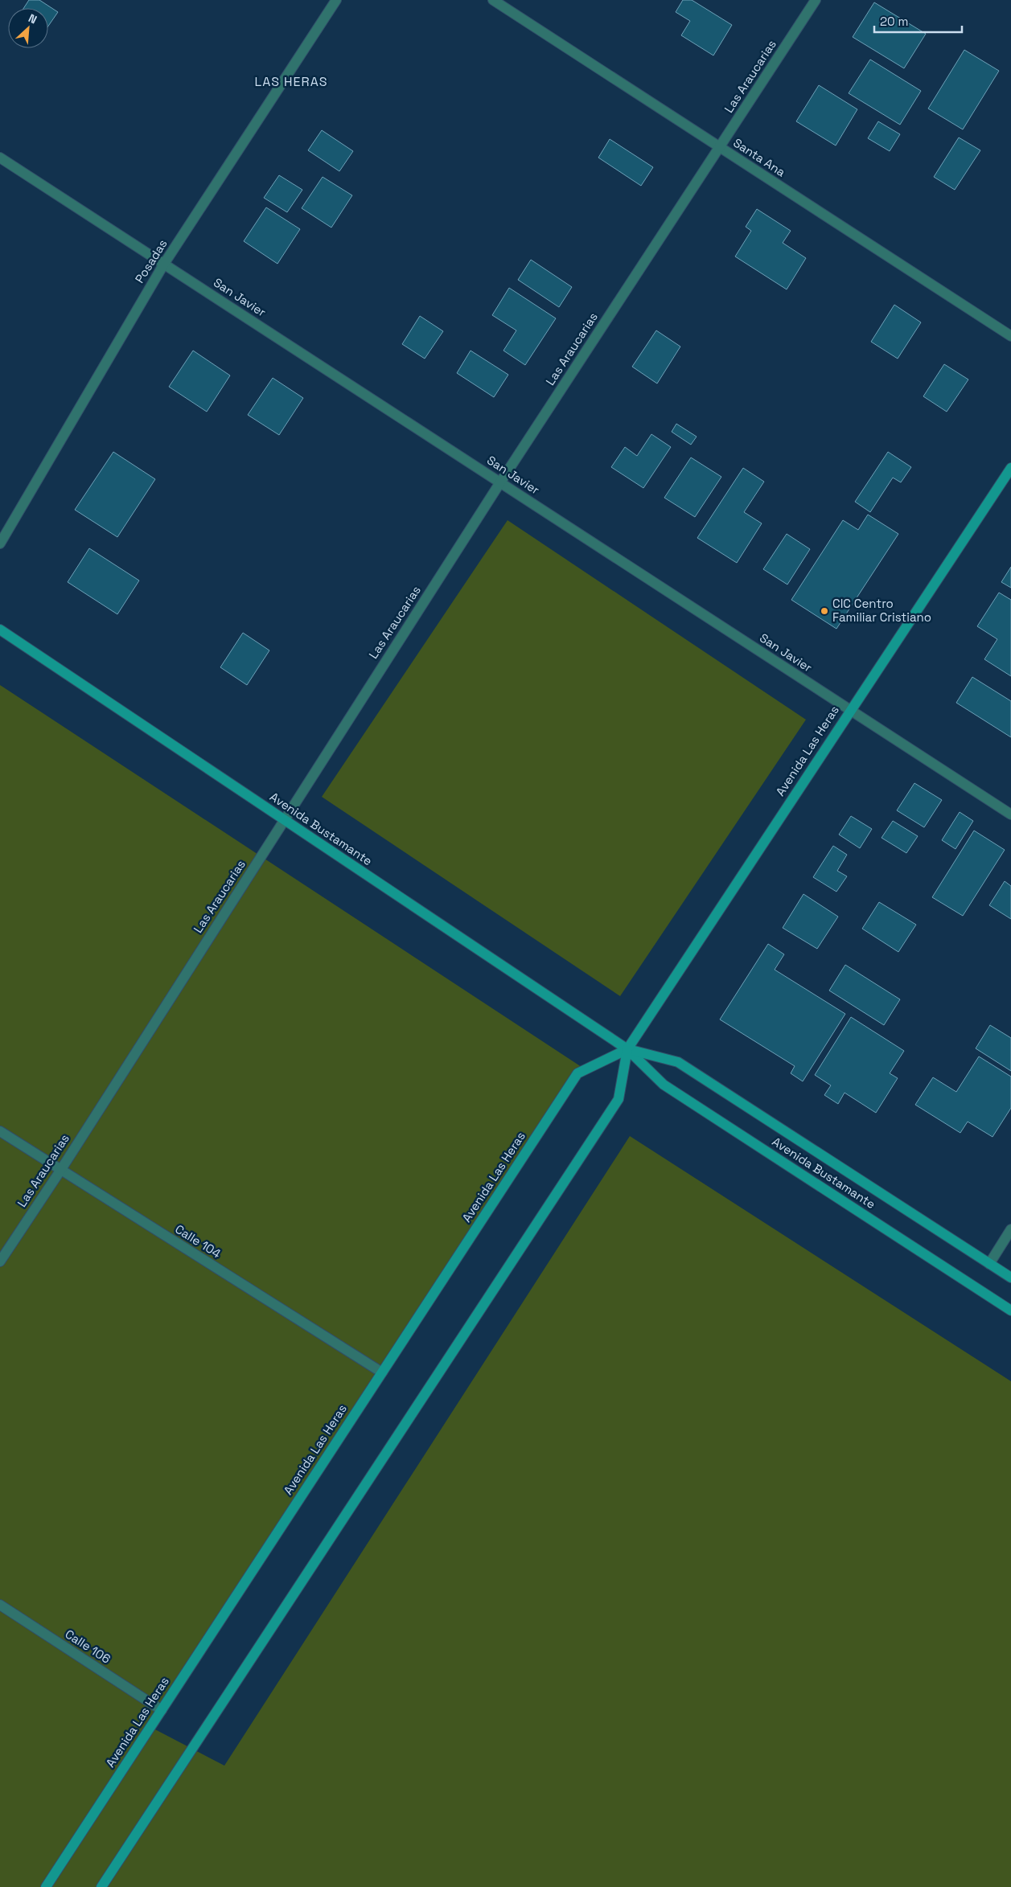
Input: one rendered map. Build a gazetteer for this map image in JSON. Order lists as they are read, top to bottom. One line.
{"streets":{"main road":["Avenida Las Heras","Avenida Bustamante"],"street":["Las Araucarias","Santa Ana","Posadas","San Javier","Calle 104","Calle 106"]},"crossings":[["Las Araucarias","Santa Ana"],["Las Araucarias","San Javier"],["Las Araucarias","Avenida Bustamante"],["Las Araucarias","Calle 104"],["Posadas","San Javier"],["San Javier","Avenida Las Heras"],["Avenida Las Heras","Avenida Bustamante"],["Avenida Las Heras","Calle 104"],["Avenida Las Heras","Calle 106"]],"districts":["LAS HERAS"],"places":["CIC Centro Familiar Cristiano"],"scale_bar":"20 m","north":"top right"}
